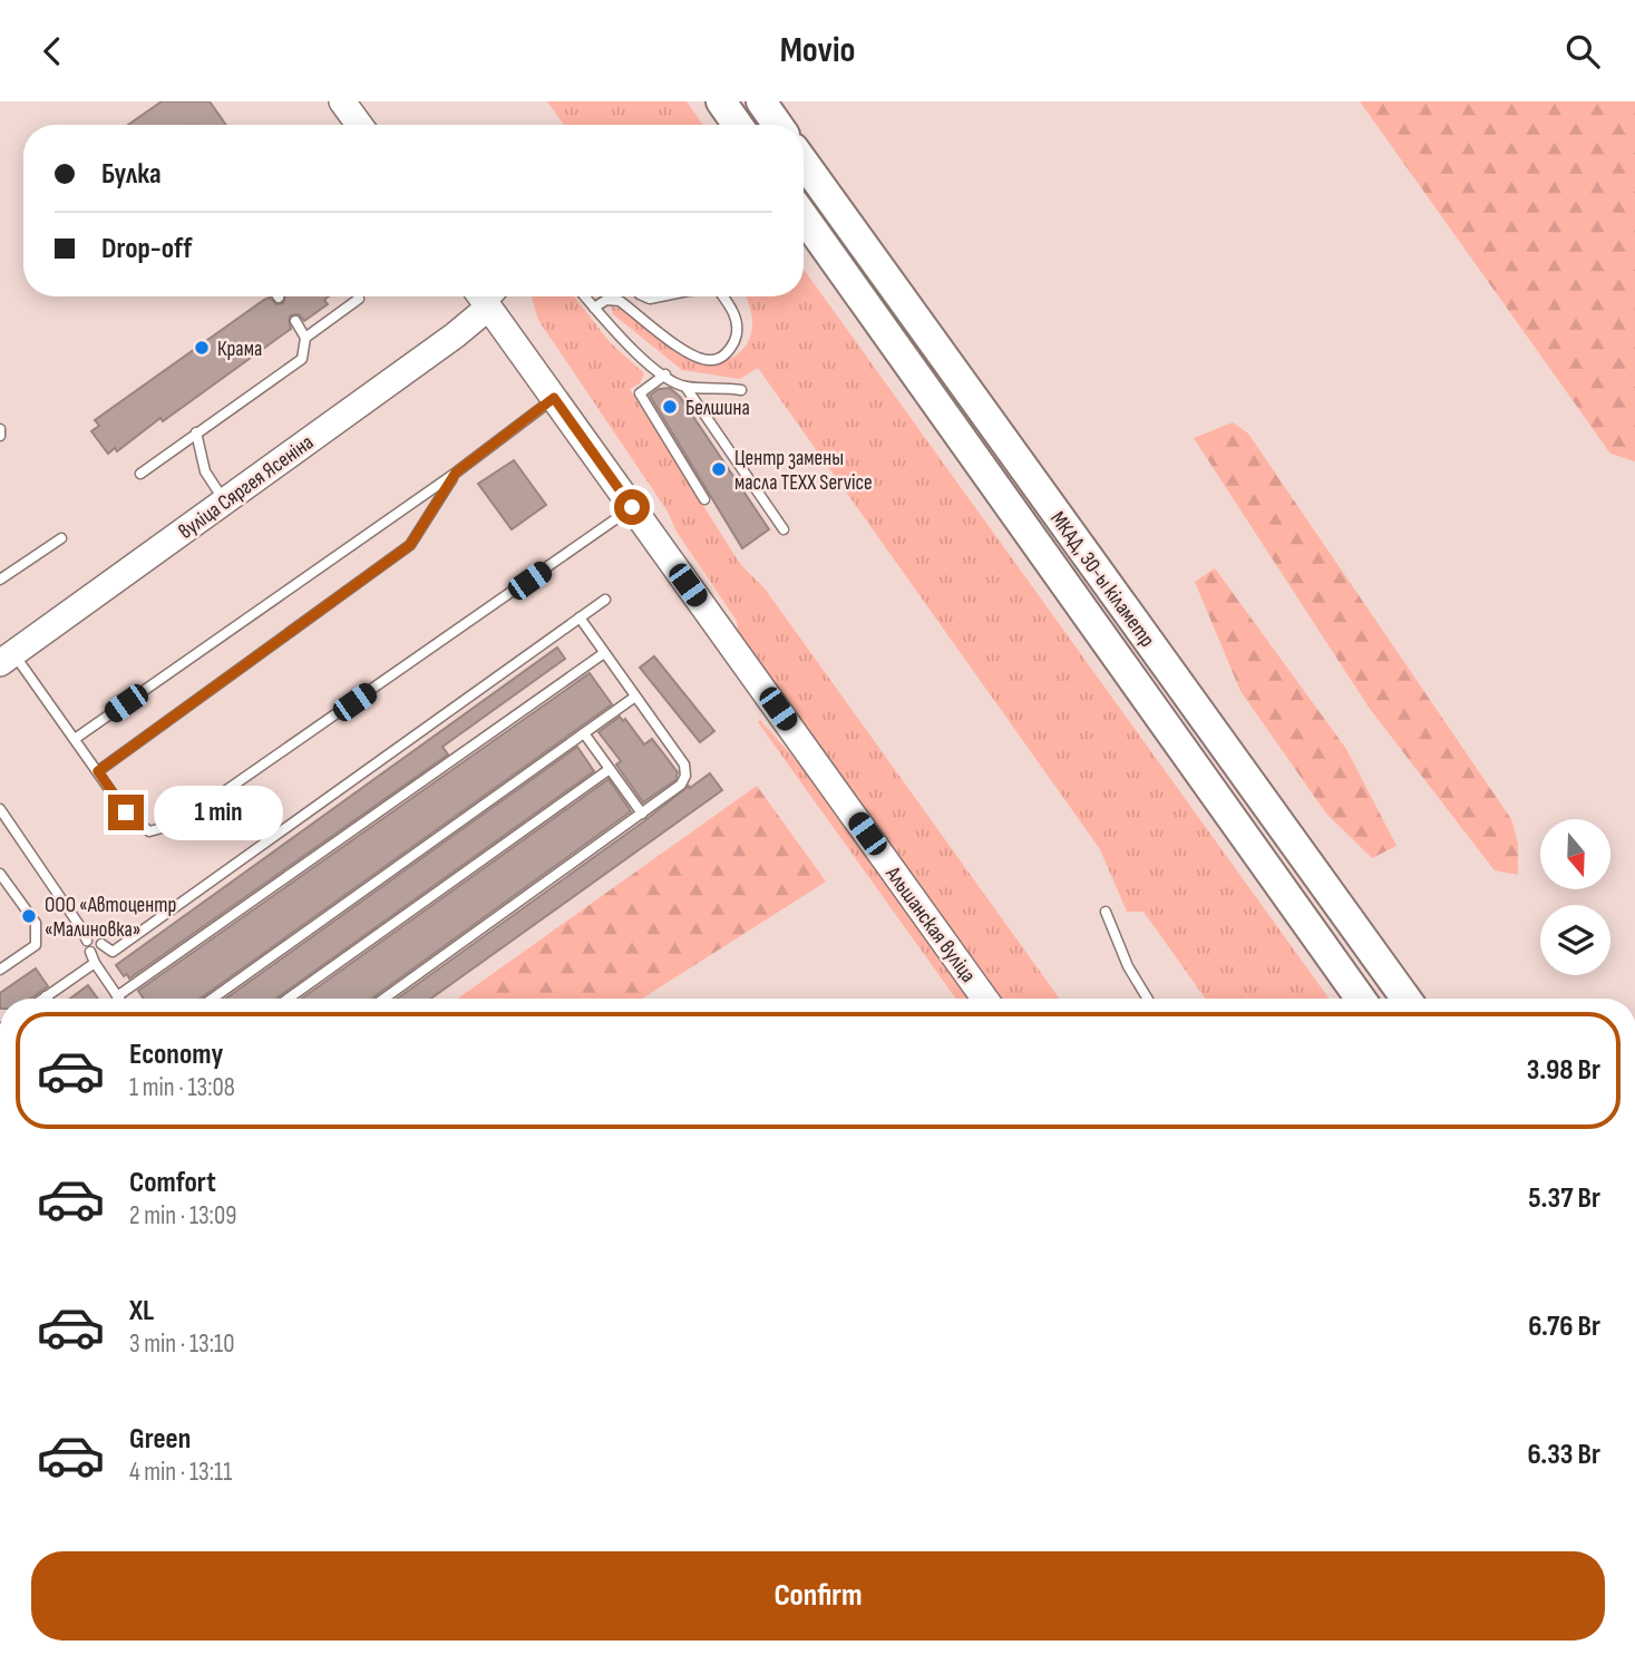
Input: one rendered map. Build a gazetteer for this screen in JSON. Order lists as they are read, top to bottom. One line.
{"streets":{"highway":["МКАД, 30-ы кіламетр"],"main road":["вуліца Сяргея Ясеніна","Альшанская вуліца"]},"crossings":[["вуліца Сяргея Ясеніна","Альшанская вуліца"]],"places":["Крама","Белшина","Центр замены масла TEXX Service","ООО «Автоцентр «Малиновка»"],"north":"bottom","page":{"header":"Movio","banner":["Булка","Drop-off"],"bubble":"1 min","list":[{"name":"Economy","note":"1 min · 13:08","value":"3.98 Br"},{"name":"Comfort","note":"2 min · 13:09","value":"5.37 Br"},{"name":"XL","note":"3 min · 13:10","value":"6.76 Br"},{"name":"Green","note":"4 min · 13:11","value":"6.33 Br"}],"buttons":"Confirm"}}
